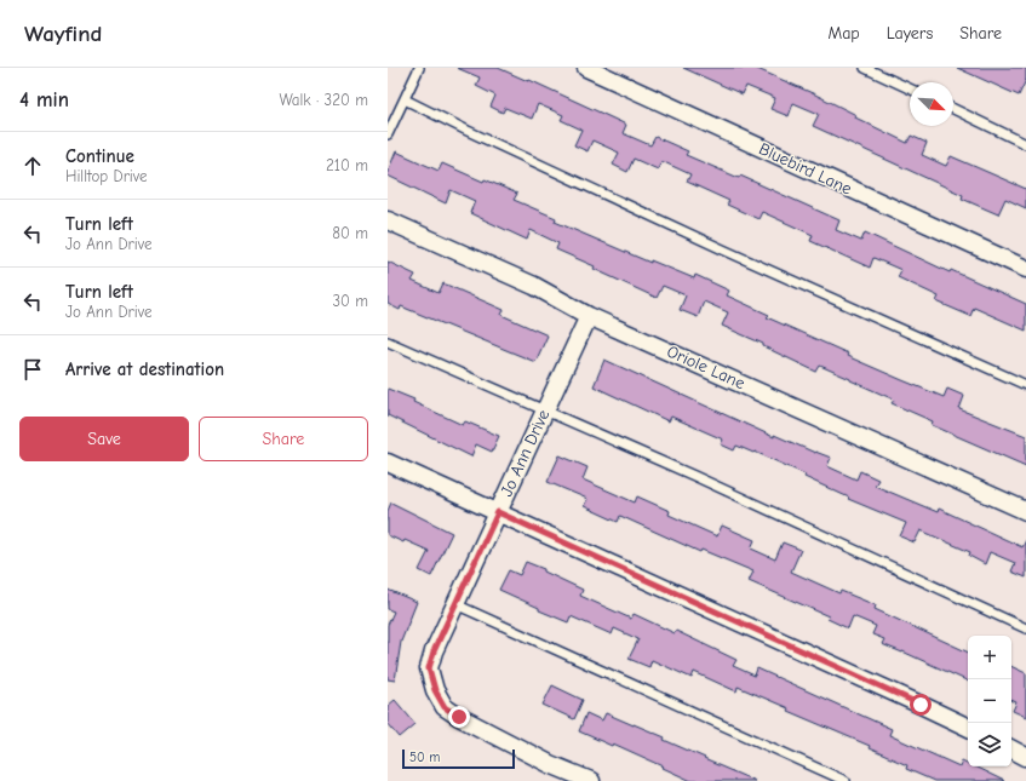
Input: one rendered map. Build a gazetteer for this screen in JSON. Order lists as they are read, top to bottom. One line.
{"streets":{"street":["Bluebird Lane","Oriole Lane","Jo Ann Drive"]},"crossings":[["Oriole Lane","Jo Ann Drive"]],"scale_bar":"50 m","north":"bottom right","page":{"header":"Wayfind","nav":["Map","Layers","Share"],"heading":["4 min","Walk · 320 m"],"list":[["Continue","Hilltop Drive","210 m"],["Turn left","Jo Ann Drive","80 m"],["Turn left","Jo Ann Drive","30 m"],"Arrive at destination"],"buttons":["Save","Share"],"map_buttons":["+","−"],"scale":"50 m"}}
